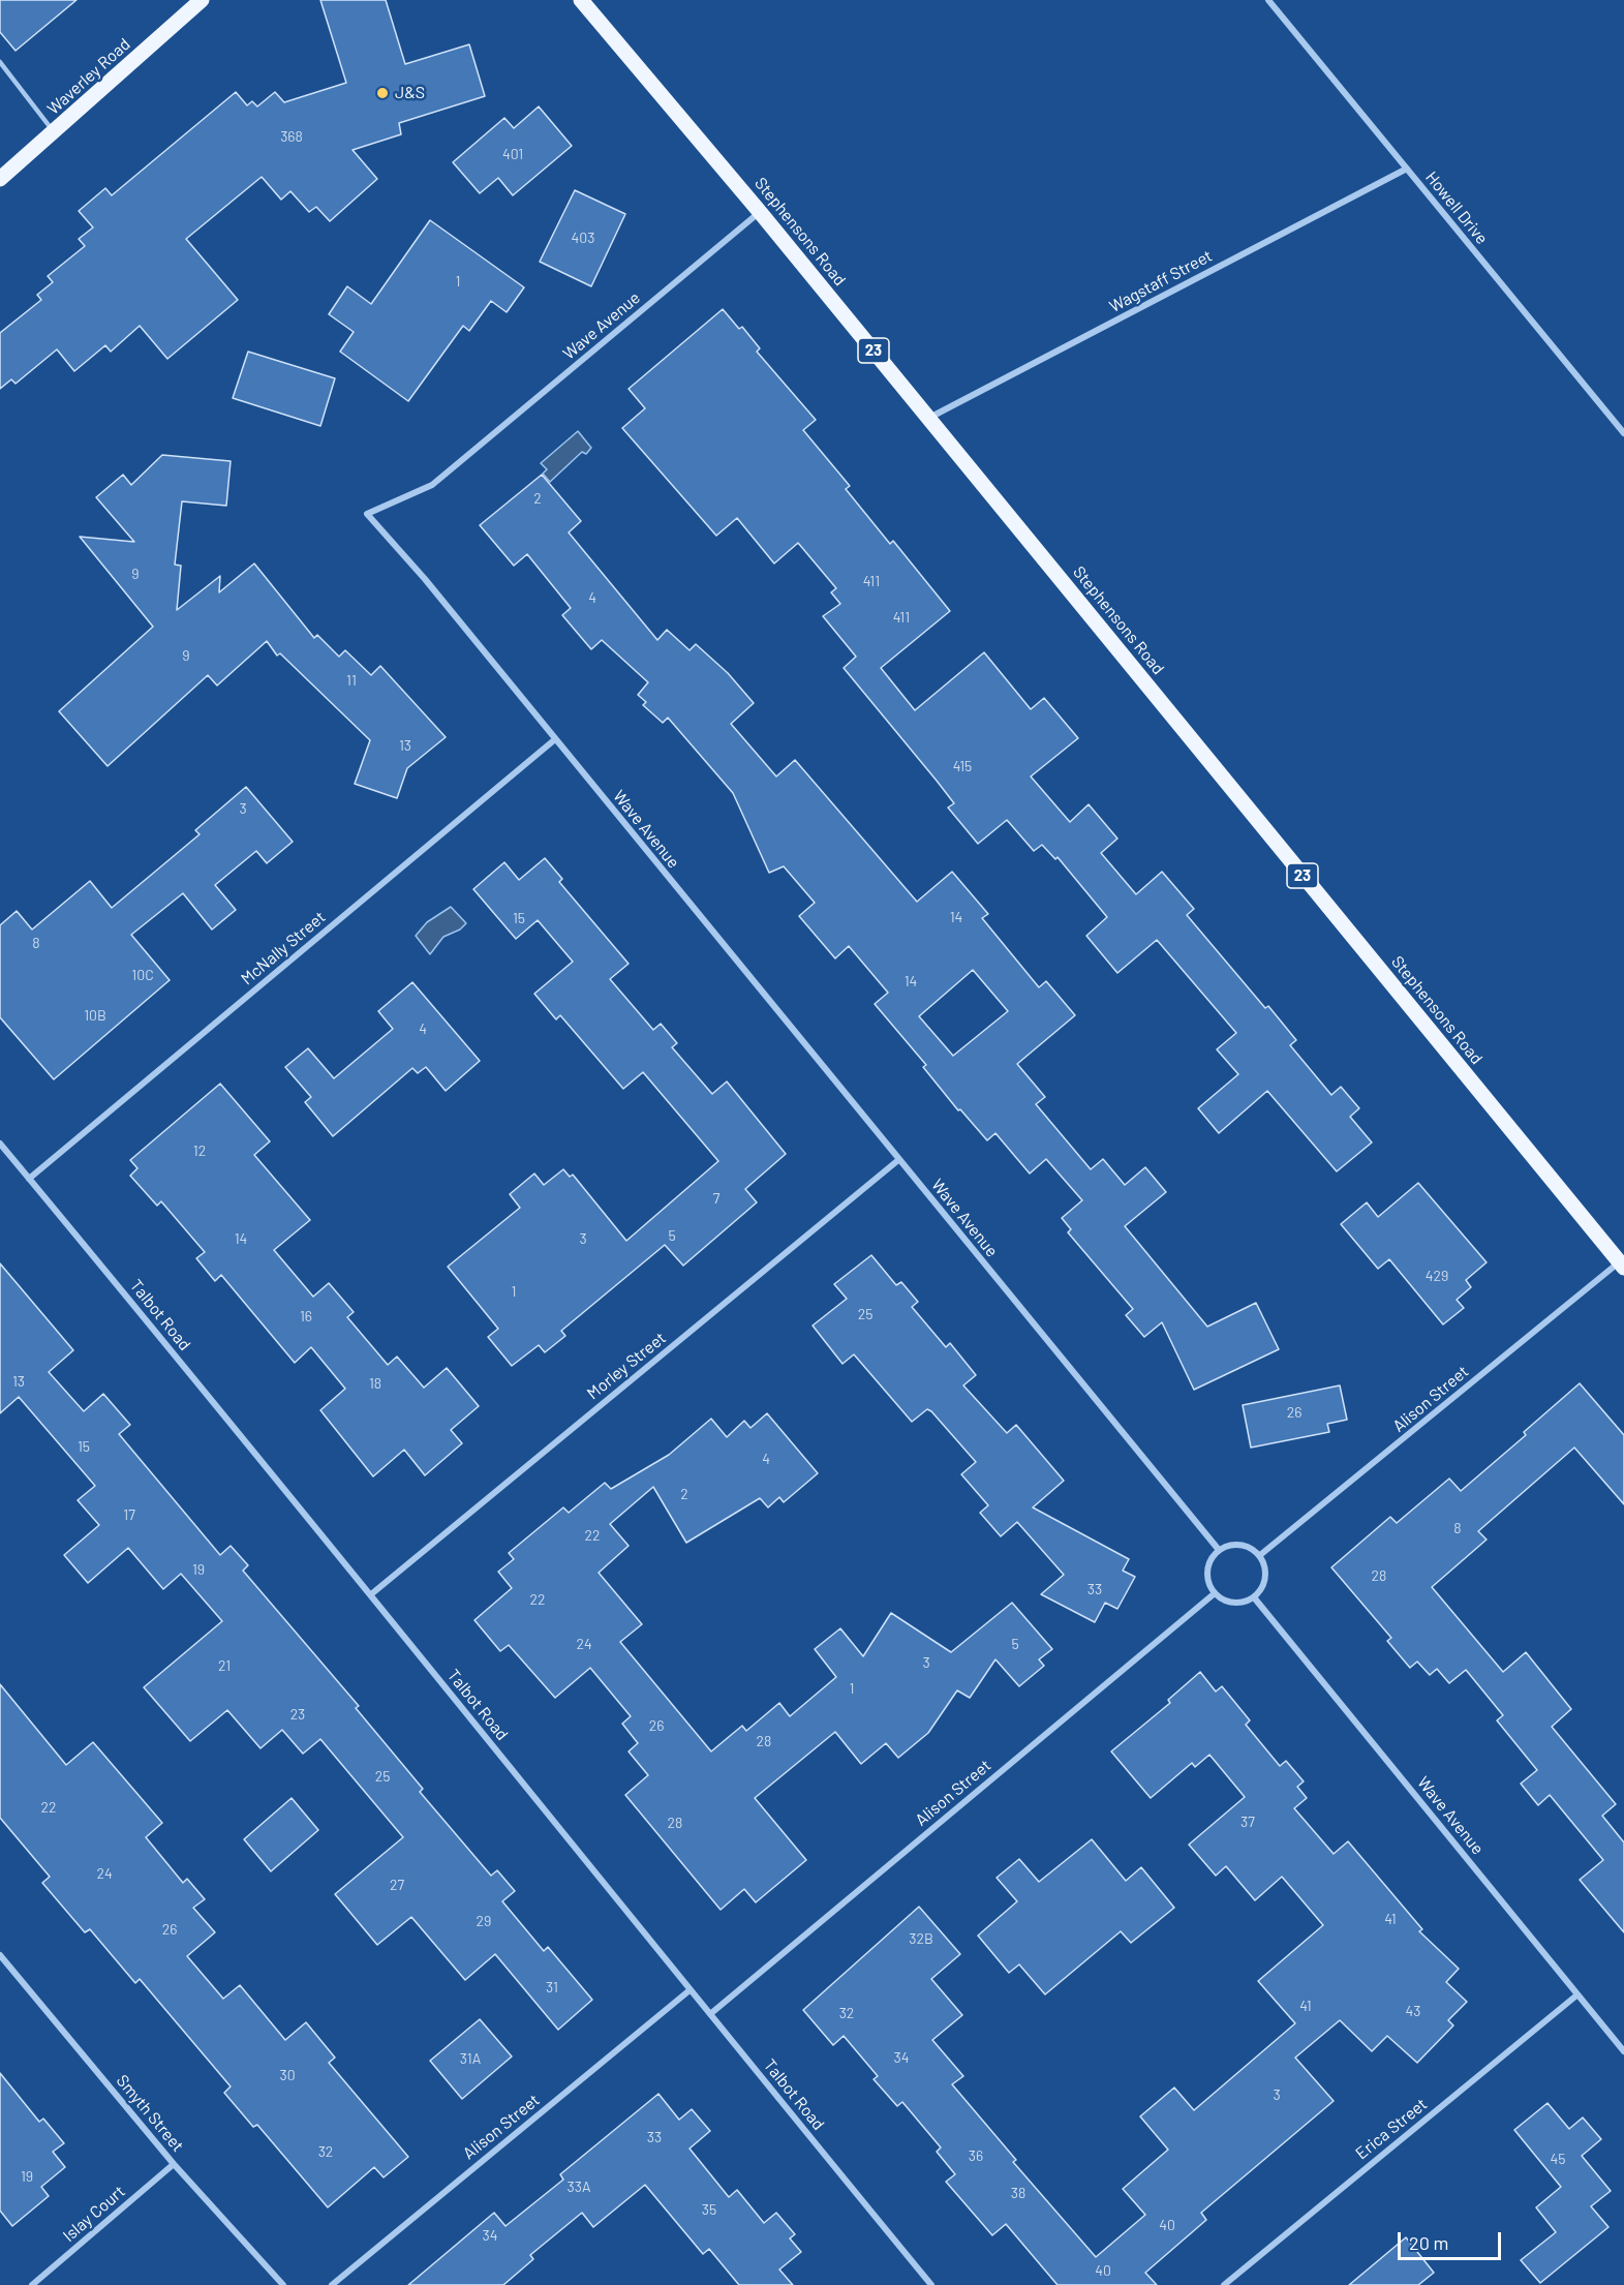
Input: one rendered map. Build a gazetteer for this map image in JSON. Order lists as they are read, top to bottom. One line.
{"streets":{"main road":["Waverley Road","Stephensons Road","23"],"street":["Howell Drive","Wagstaff Street","Wave Avenue","McNally Street","Talbot Road","Morley Street","Alison Street","Smyth Street","Erica Street","Islay Court"]},"crossings":[["Howell Drive","Wagstaff Street"],["Stephensons Road","Wagstaff Street"],["Stephensons Road","Wave Avenue"],["Stephensons Road","Alison Street"],["Wave Avenue","McNally Street"],["Wave Avenue","Morley Street"],["Wave Avenue","Alison Street"],["Wave Avenue","Erica Street"],["McNally Street","Talbot Road"],["Talbot Road","Morley Street"],["Talbot Road","Alison Street"],["Smyth Street","Islay Court"]],"places":["J&S"],"house_numbers":["368","401","403","1","2","9","411","4","411","9","11","13","415","3","14","15","8","10C","14","10B","4","12","7","5","14","3","429","1","25","16","13","18","26","15","4","2","17","8","22","19","28","33","22","24","5","3","21","1","23","26","28","25","22","37","28","24","27","41","29","26","32B","31","41","43","32","34","31A","30","3","33","32","36","45","19","33A","38","35","40","34","40"],"scale_bar":"20 m"}
